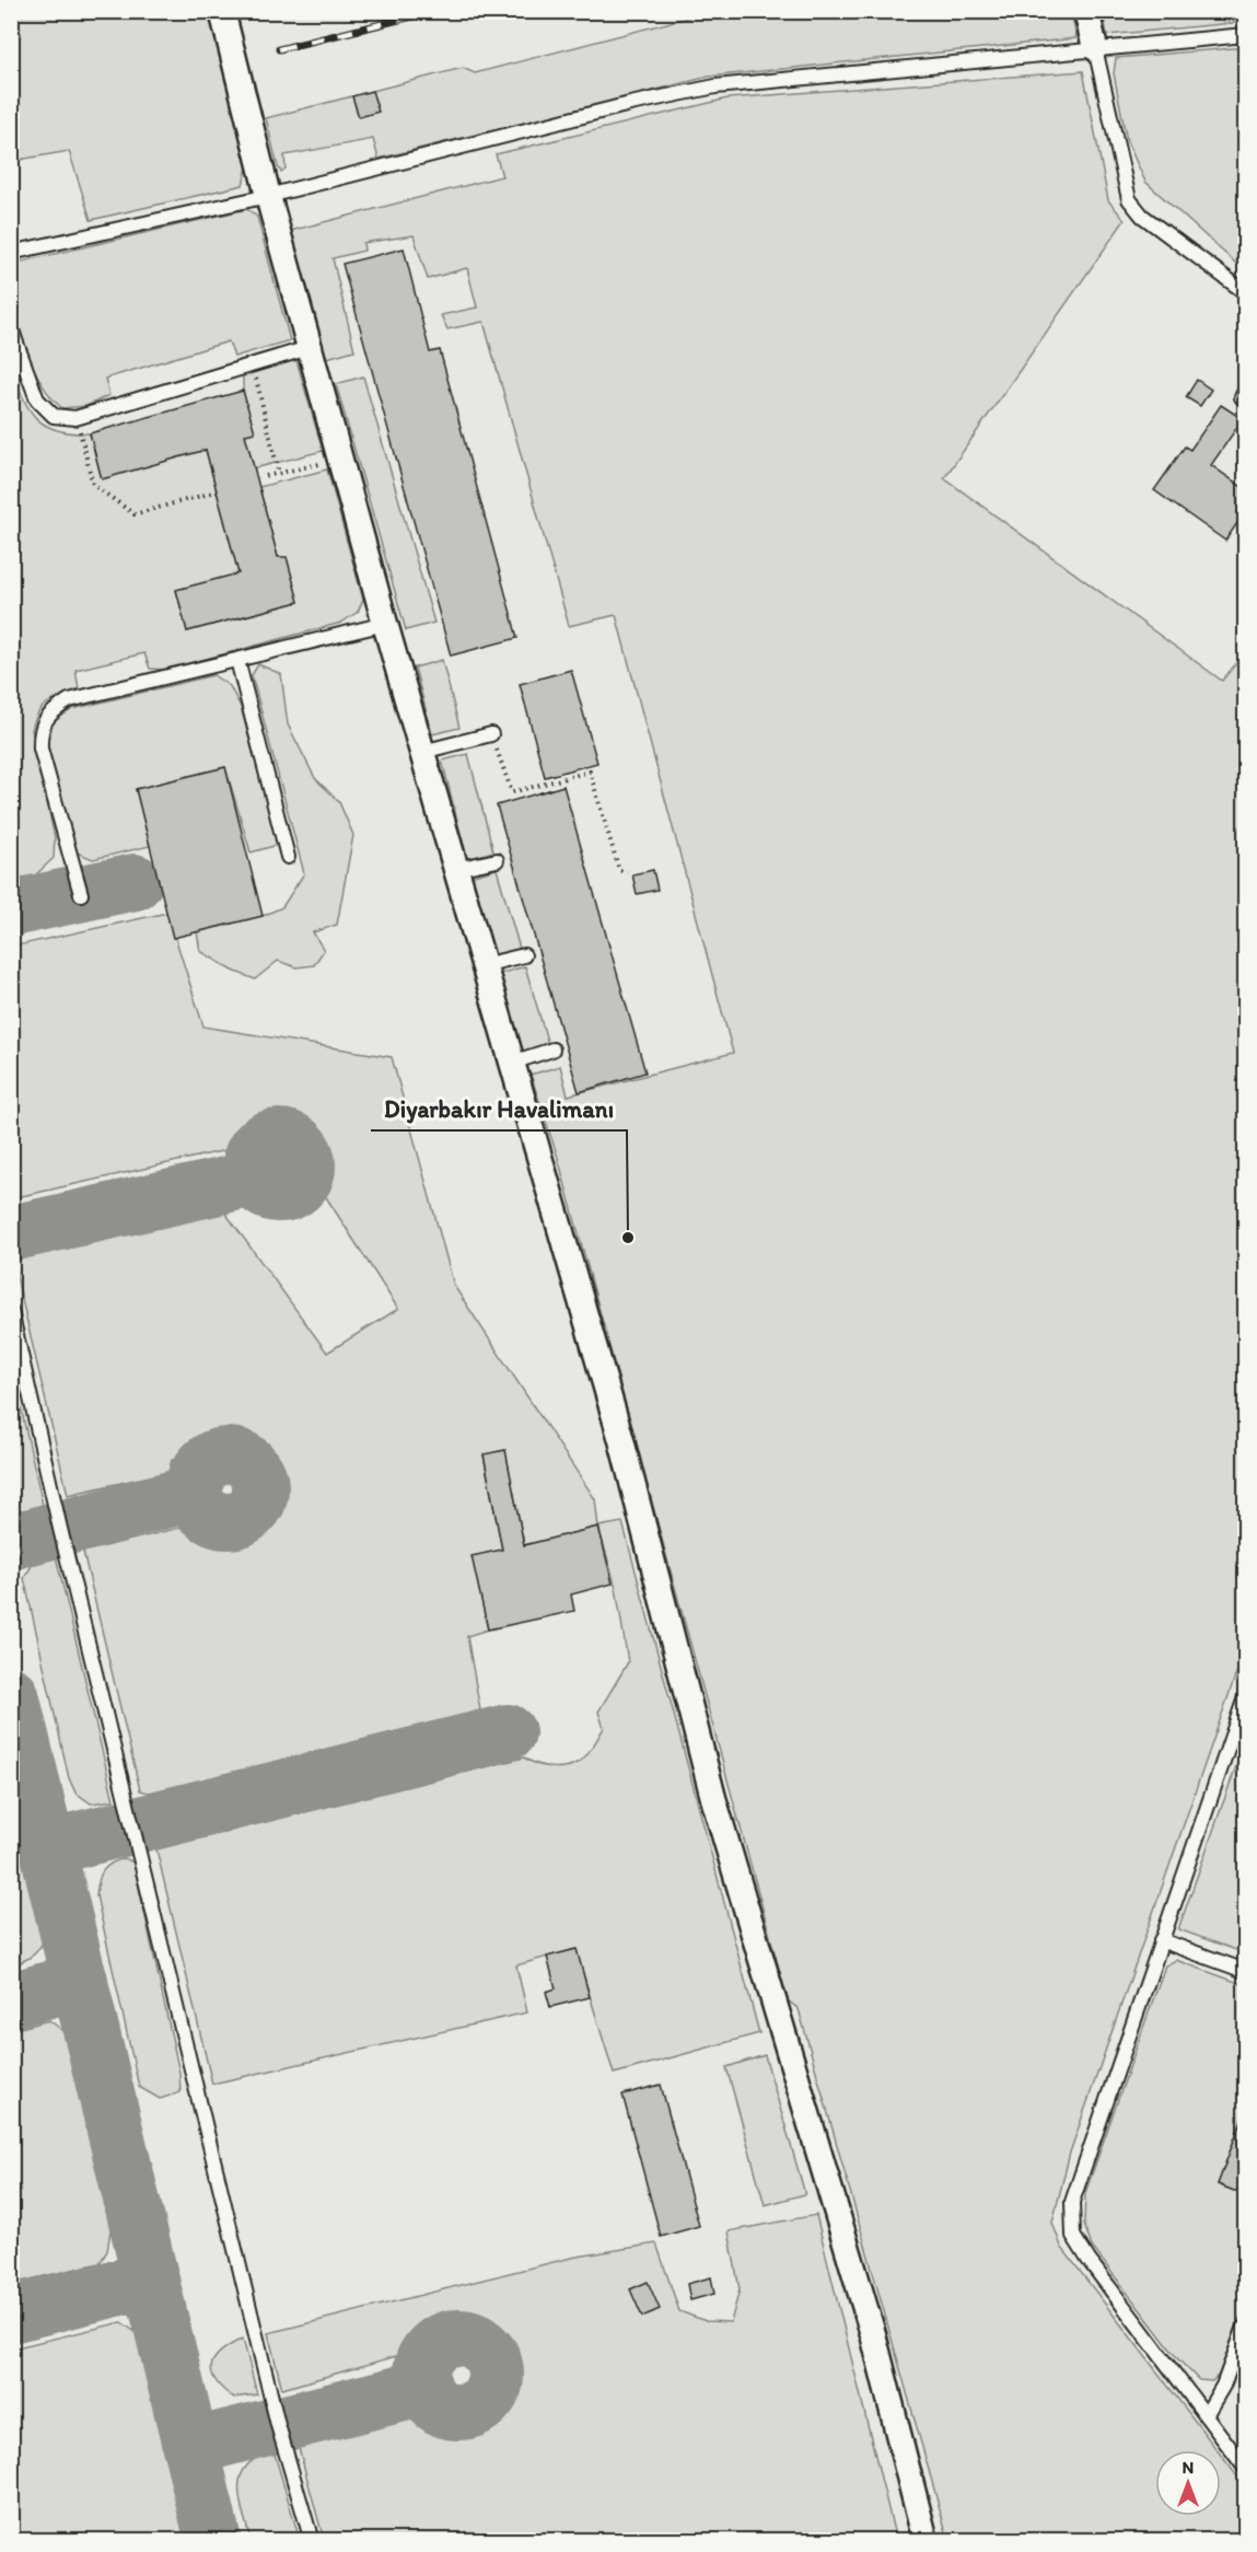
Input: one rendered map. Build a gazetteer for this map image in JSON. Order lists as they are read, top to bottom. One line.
{"places":["Diyarbakır Havalimanı"],"north":"top"}
